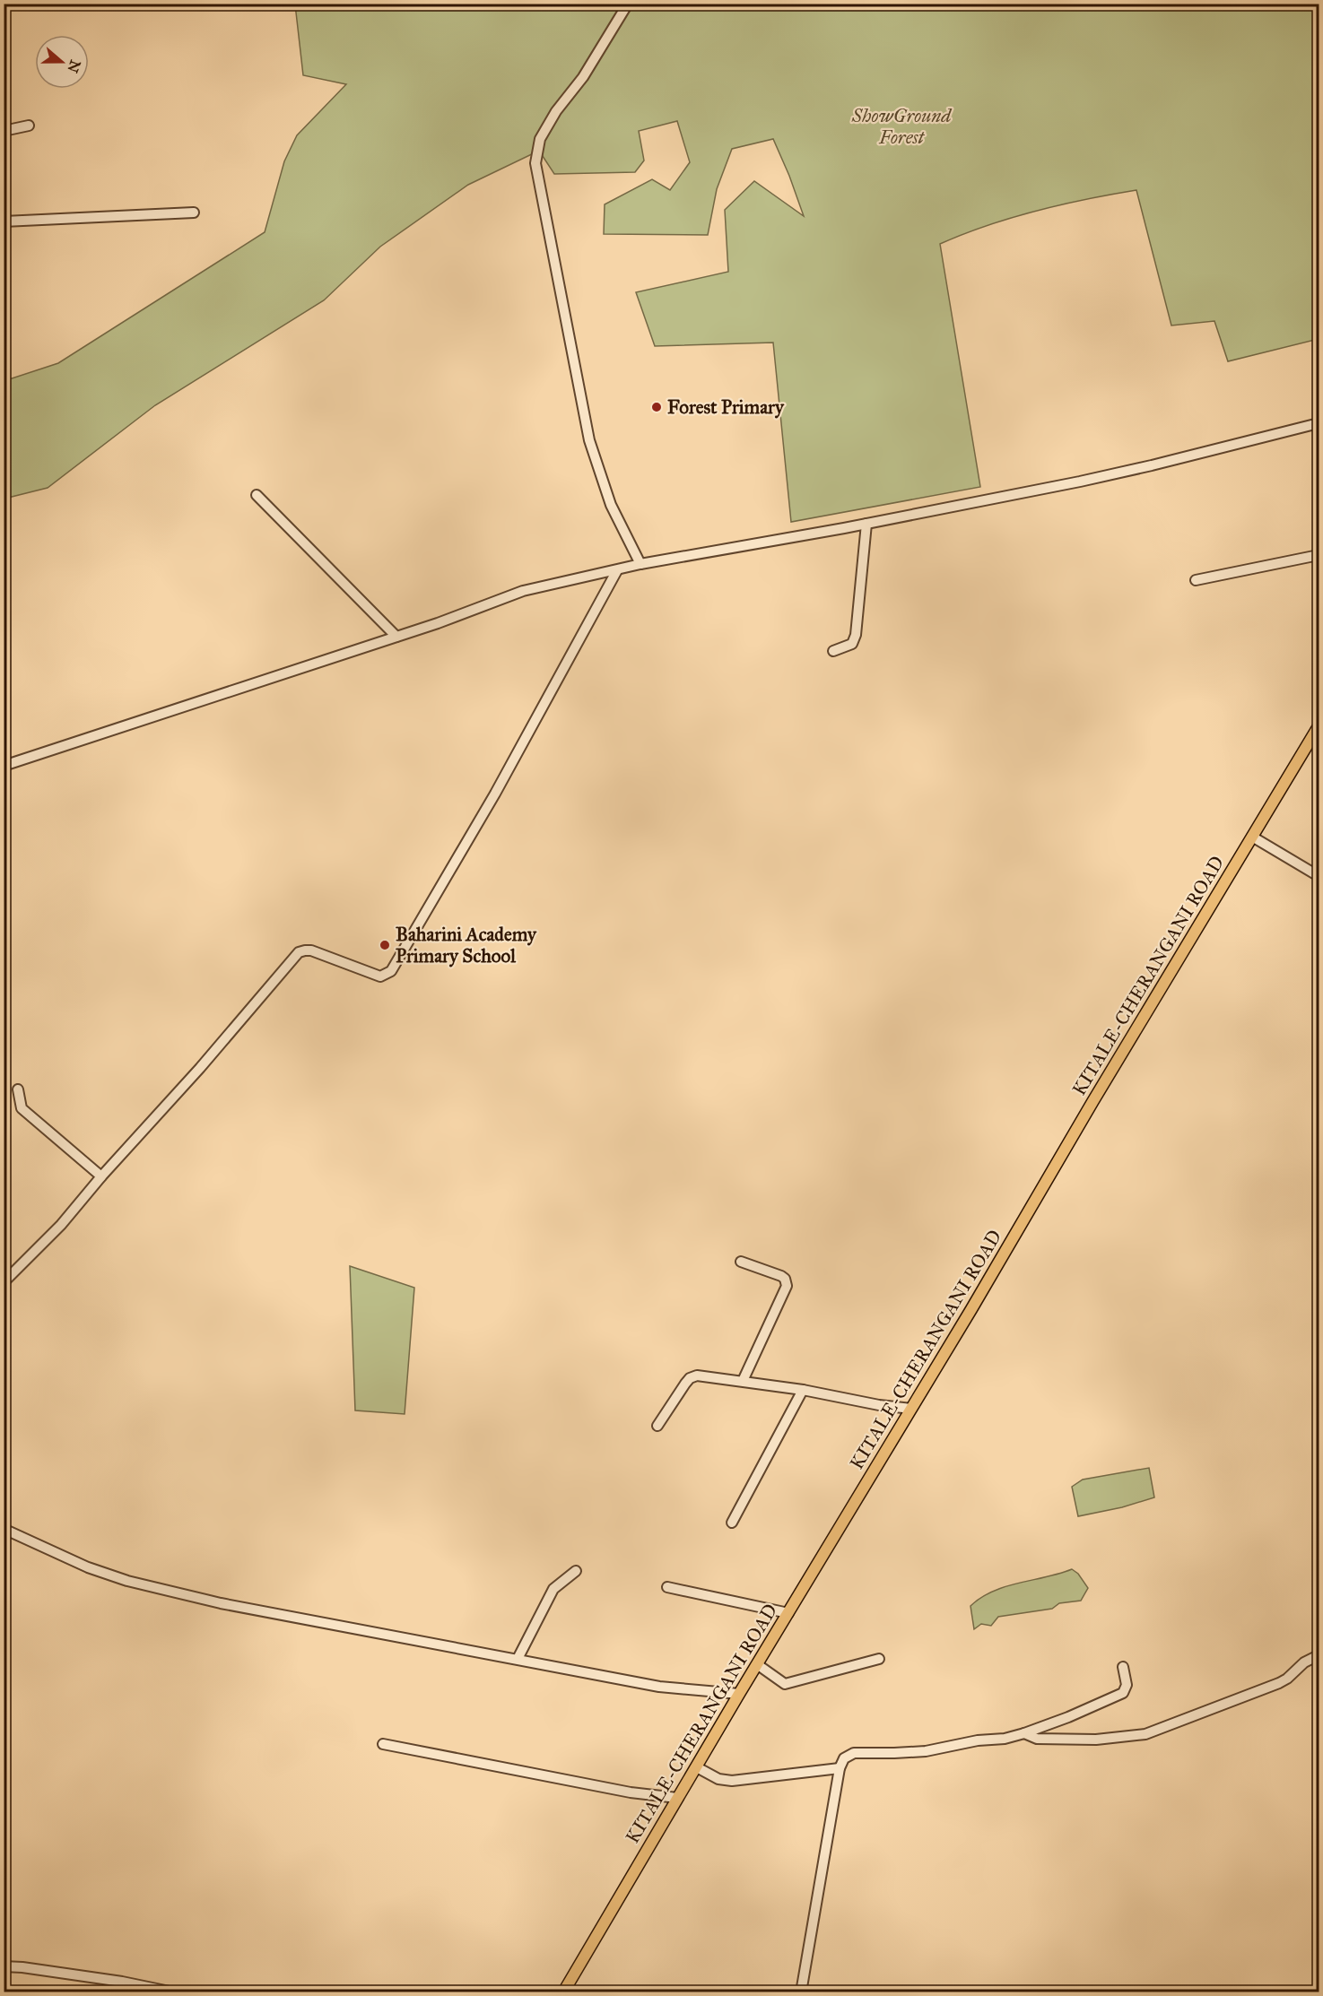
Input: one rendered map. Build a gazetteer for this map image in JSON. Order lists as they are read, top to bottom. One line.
{"streets":{"main road":["KITALE-CHERANGANI ROAD"]},"parks":["ShowGround Forest"],"places":["Forest Primary","Baharini Academy Primary School"],"north":"right"}
